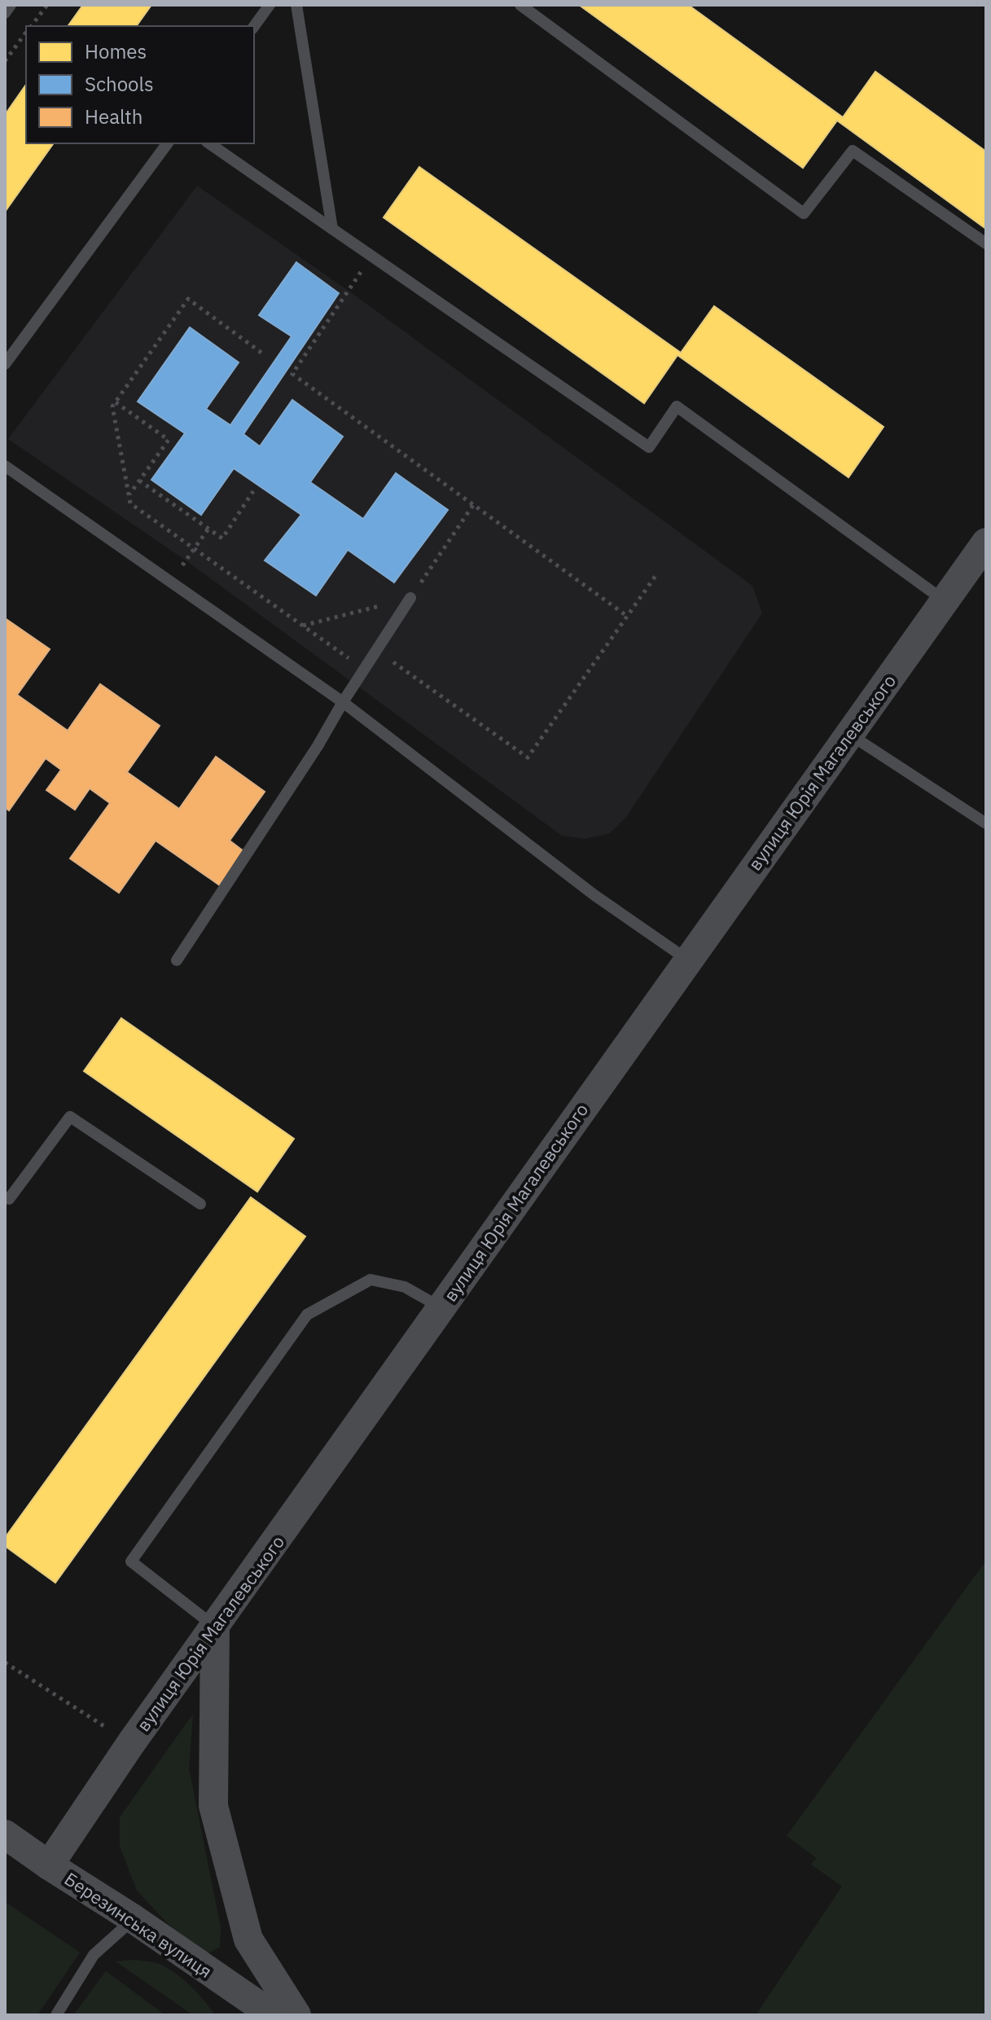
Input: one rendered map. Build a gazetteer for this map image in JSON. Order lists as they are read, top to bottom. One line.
{"streets":{"street":["вулиця Юрія Магалевського","Березинська вулиця"]},"crossings":[["вулиця Юрія Магалевського","Березинська вулиця"]],"legend":["Homes","Schools","Health"]}
